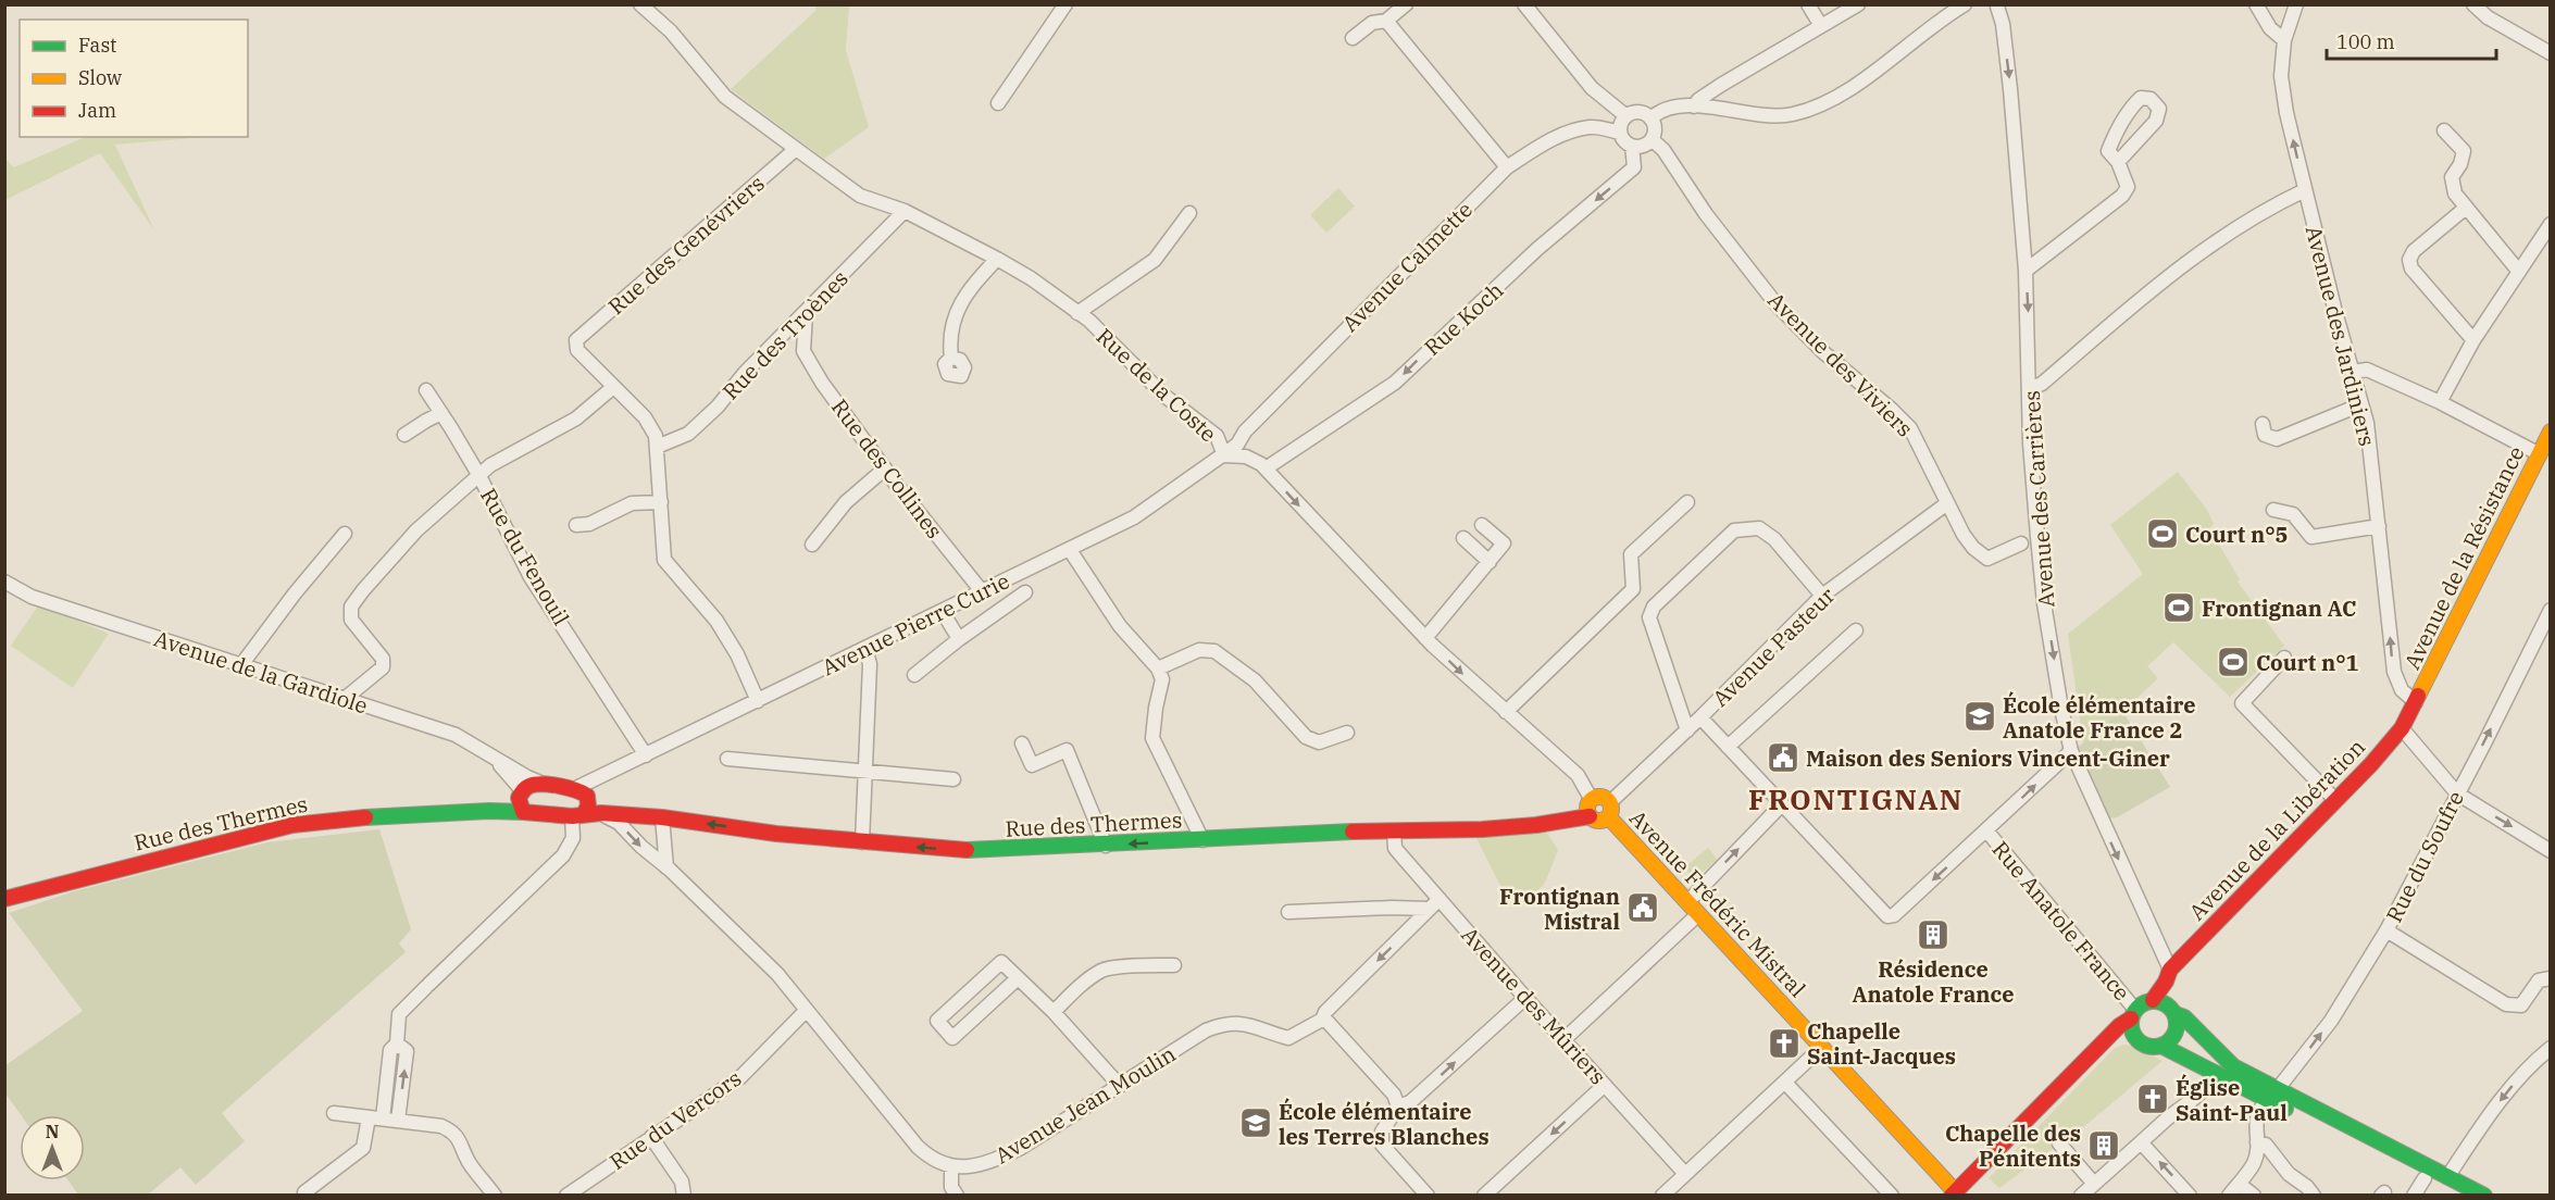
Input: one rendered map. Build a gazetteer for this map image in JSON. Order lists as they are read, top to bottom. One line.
{"streets":{"main road":["Avenue de la Résistance","Rue des Thermes","Avenue de la Libération","Avenue Frédéric Mistral"],"street":["Rue des Genévriers","Avenue Calmette","Rue Koch","Rue des Troènes","Avenue des Jardiniers","Avenue des Viviers","Rue de la Coste","Rue des Collines","Avenue des Carrières","Rue du Fenouil","Avenue Pierre Curie","Avenue Pasteur","Avenue de la Gardiole","Rue du Soufre","Rue Anatole France","Avenue des Mûriers","Avenue Jean Moulin","Rue du Vercors"]},"crossings":[["Rue des Genévriers","Rue de la Coste"],["Avenue Calmette","Rue Koch"],["Avenue Calmette","Avenue des Viviers"],["Avenue Calmette","Rue de la Coste"],["Avenue Calmette","Avenue Pierre Curie"],["Rue Koch","Avenue des Viviers"],["Rue Koch","Rue de la Coste"],["Rue des Troènes","Rue de la Coste"],["Avenue des Jardiniers","Avenue de la Résistance"],["Avenue des Jardiniers","Avenue de la Libération"],["Avenue des Viviers","Avenue Pasteur"],["Rue de la Coste","Avenue Pierre Curie"],["Rue de la Coste","Avenue Pasteur"],["Rue de la Coste","Rue des Thermes"],["Rue de la Coste","Avenue Frédéric Mistral"],["Rue des Collines","Avenue Pierre Curie"],["Avenue des Carrières","Avenue de la Libération"],["Rue du Fenouil","Avenue Pierre Curie"],["Avenue de la Résistance","Avenue de la Libération"],["Avenue Pierre Curie","Rue des Thermes"],["Avenue Pasteur","Rue des Thermes"],["Avenue Pasteur","Avenue Frédéric Mistral"],["Avenue de la Gardiole","Rue des Thermes"],["Rue des Thermes","Avenue Frédéric Mistral"],["Rue des Thermes","Avenue des Mûriers"],["Avenue de la Libération","Rue Anatole France"],["Avenue des Mûriers","Avenue Jean Moulin"]],"one_way":["Rue Koch","Avenue des Jardiniers","Avenue des Carrières","Rue du Soufre"],"districts":["FRONTIGNAN"],"places":{"sports":["Court n°5","Frontignan AC","Court n°1"],"school or university":["École élémentaire Anatole France 2","École élémentaire les Terres Blanches"],"public building":["Maison des Seniors Vincent-Giner","Frontignan Mistral"],"building":["Résidence Anatole France","Chapelle des Pénitents"],"church":["Chapelle Saint-Jacques","Église Saint-Paul"]},"legend":["Fast","Slow","Jam"],"scale_bar":"100 m","north":"top"}
